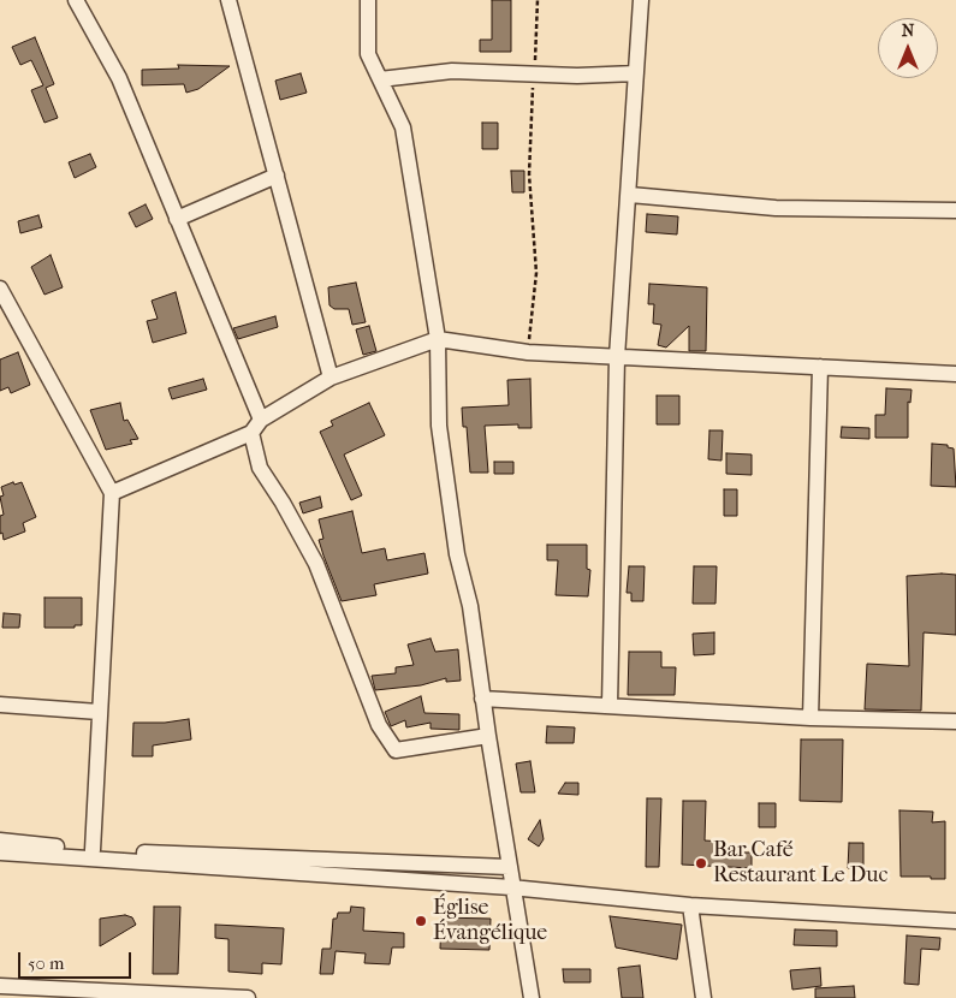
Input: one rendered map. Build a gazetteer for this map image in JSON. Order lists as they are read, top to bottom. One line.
{"places":["Bar Café Restaurant Le Duc","Église Évangélique"],"scale_bar":"50 m","north":"top"}
